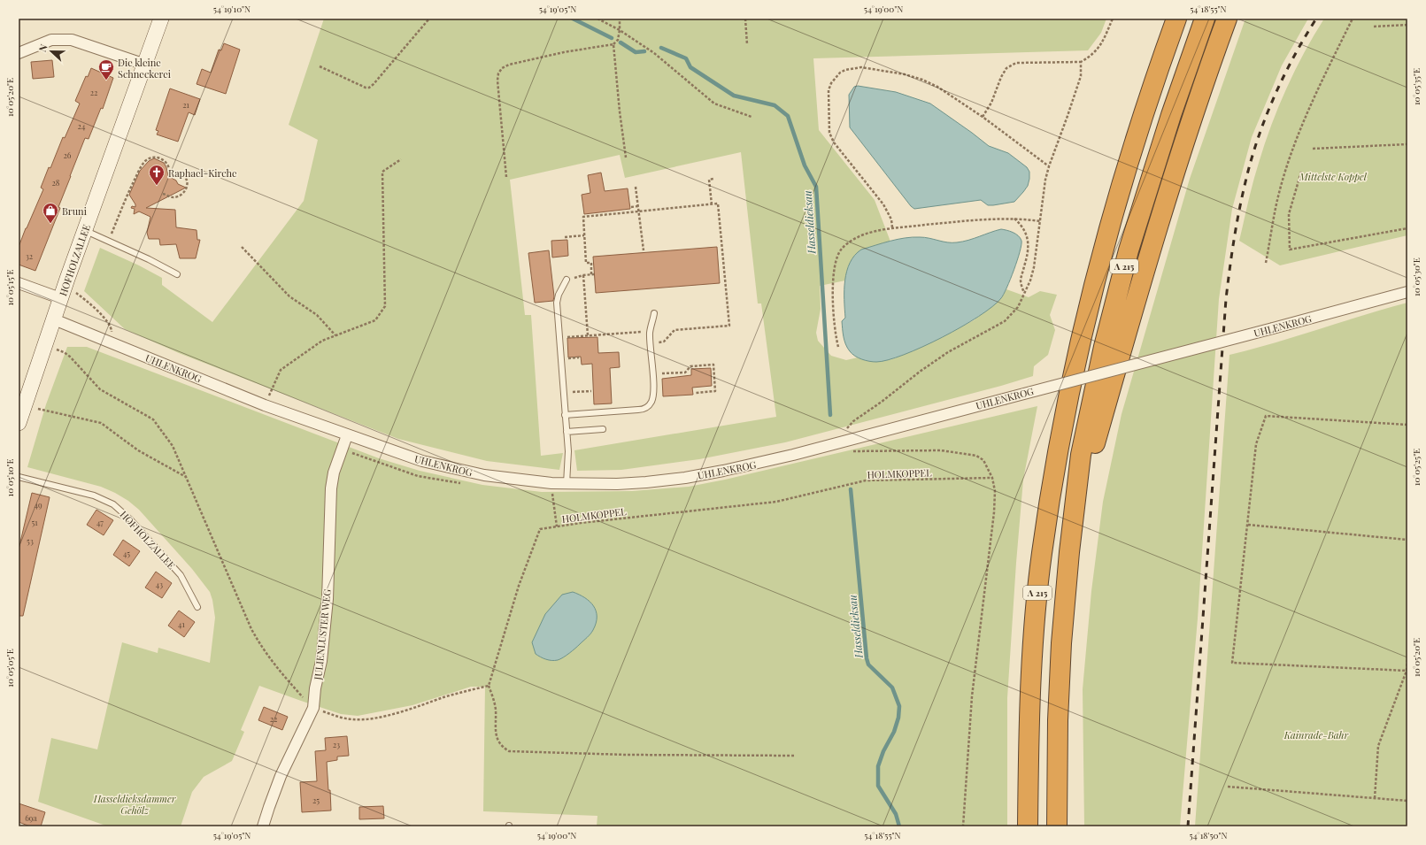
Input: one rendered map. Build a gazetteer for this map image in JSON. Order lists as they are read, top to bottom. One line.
{"streets":{"highway":["A 215"],"street":["HOFHOLZALLEE","UHLENKROG","JULIENLUSTER WEG"],"path":["HOLMKOPPEL"]},"crossings":[["HOFHOLZALLEE","UHLENKROG"],["UHLENKROG","JULIENLUSTER WEG"]],"water":["Hasseldieksau"],"parks":["Mittelste Koppel","Kainrade-Bahr","Hasseldieksdammer Gehölz"],"places":{"cafe":["Die kleine Schneckerei"],"church":["Raphael-Kirche"],"shop":["Bruni"]},"house_numbers":["22","21","24","26","28","32","49","51","47","53","45","43","41","22","23","25","69a"],"north":"left","coordinates":["54°19'10\"N","54°19'05\"N","54°19'00\"N","54°18'55\"N","10°05'35\"E","10°05'20\"E","10°05'30\"E","10°05'15\"E","10°05'25\"E","10°05'10\"E","10°05'05\"E","54°18'50\"N"]}
